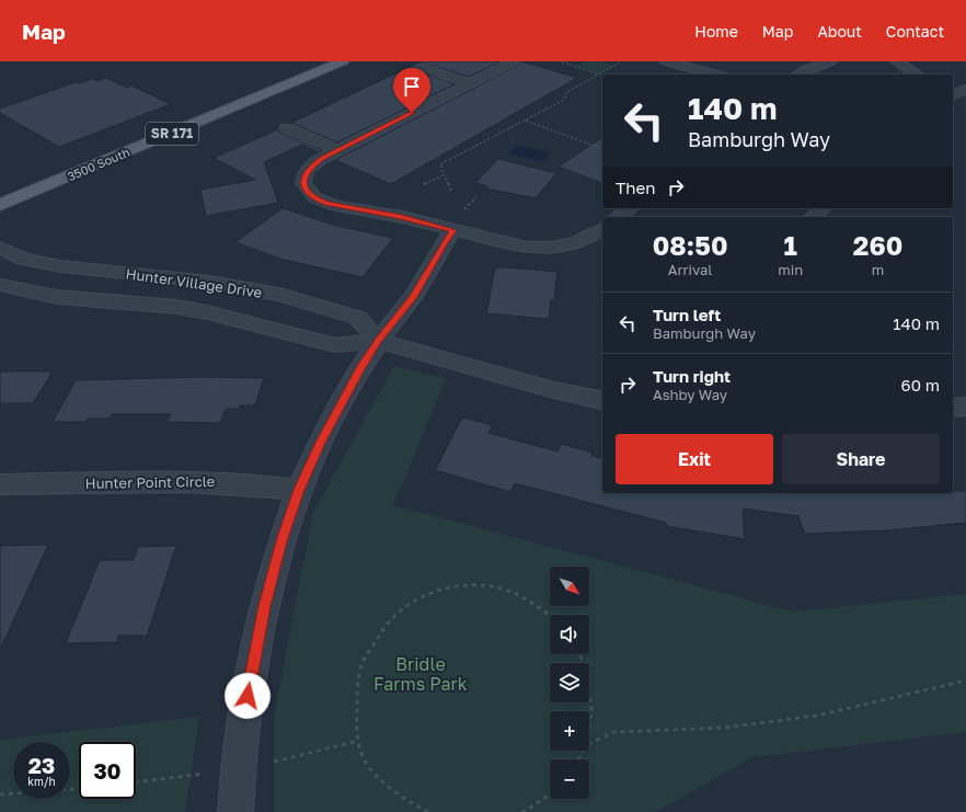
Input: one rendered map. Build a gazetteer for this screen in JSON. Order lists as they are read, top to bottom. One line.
{"streets":{"main road":["SR 171","3500 South"],"street":["Hunter Village Drive","Hunter Point Circle"]},"parks":["Bridle Farms Park"],"north":"bottom right","page":{"header":"Map","nav":["Home","Map","About","Contact"],"turn":["140 m","Bamburgh Way"],"then":"Then","eta":["08:50","Arrival","1","min","260","m"],"list":[{"name":"Turn left","note":"Bamburgh Way","value":"140 m"},{"name":"Turn right","note":"Ashby Way","value":"60 m"}],"buttons":["Exit","Share"],"map_buttons":["+","−"],"speed":"23 km/h","limit":"30"}}
